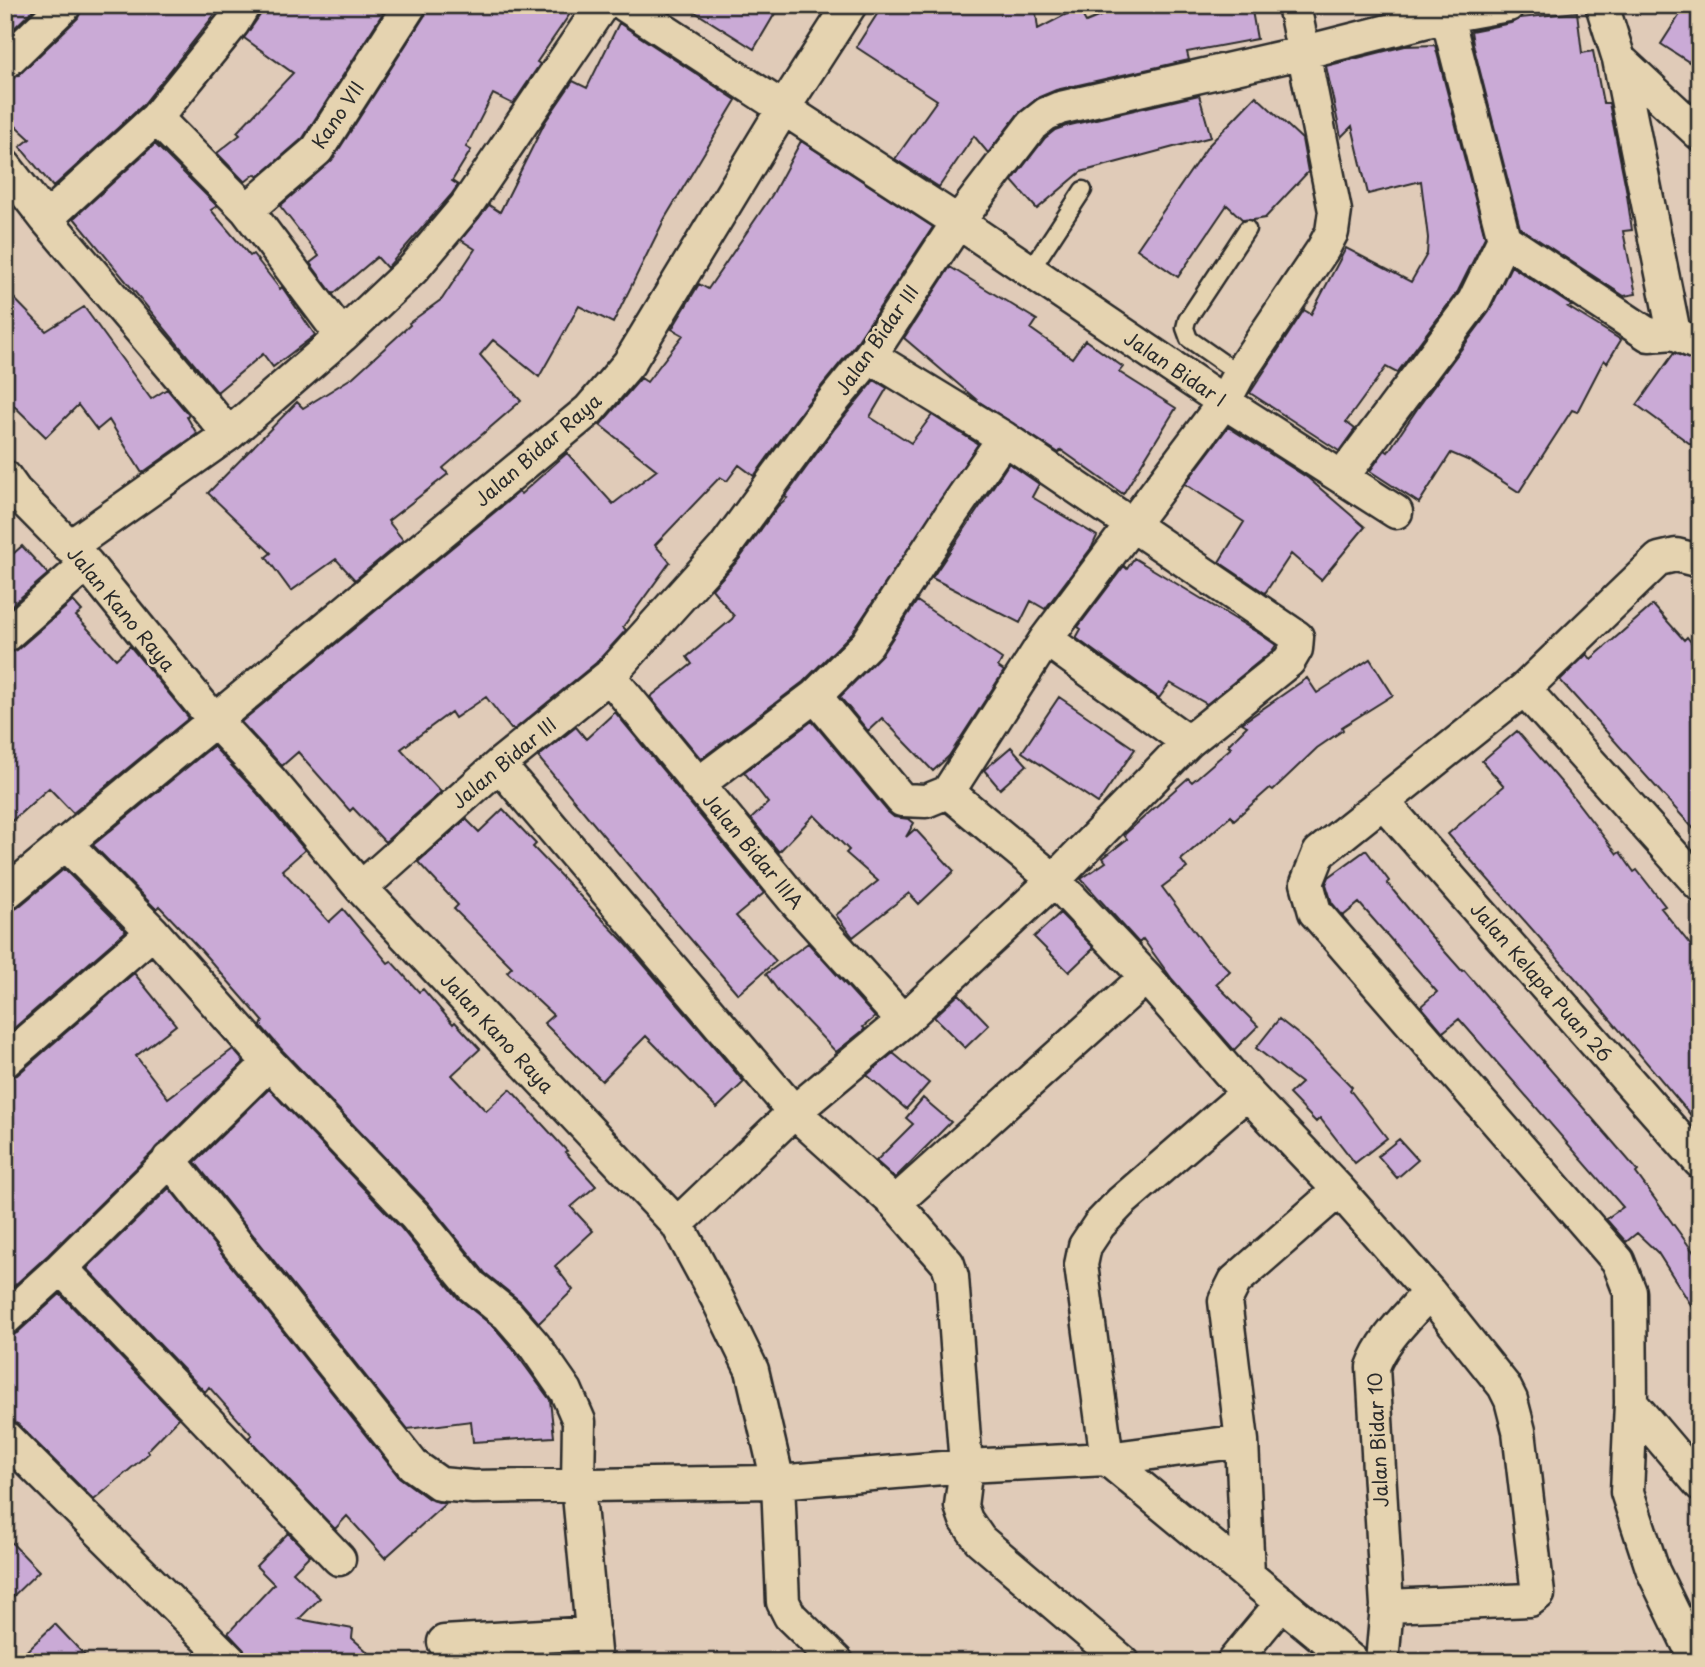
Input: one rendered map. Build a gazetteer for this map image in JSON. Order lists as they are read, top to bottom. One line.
{"streets":{"street":["Kano VII","Jalan Bidar III","Jalan Bidar I","Jalan Bidar Raya","Jalan Kano Raya","Jalan Bidar IIIA","Jalan Kelapa Puan 26","Jalan Bidar 10"]},"crossings":[["Jalan Bidar III","Jalan Bidar I"],["Jalan Bidar III","Jalan Kano Raya"],["Jalan Bidar III","Jalan Bidar IIIA"],["Jalan Bidar I","Jalan Bidar Raya"],["Jalan Bidar Raya","Jalan Kano Raya"]]}
